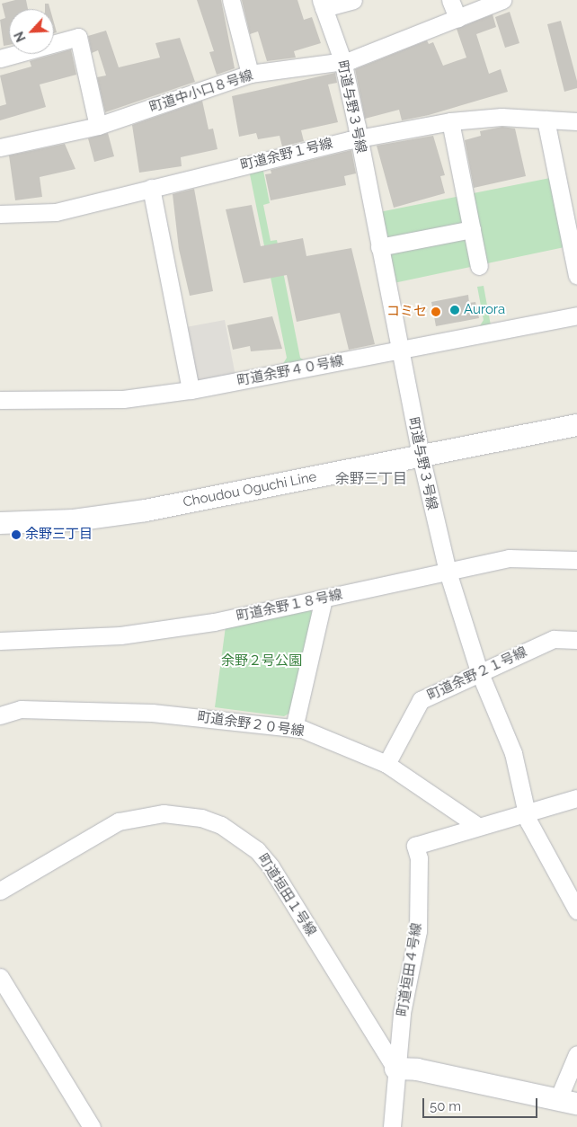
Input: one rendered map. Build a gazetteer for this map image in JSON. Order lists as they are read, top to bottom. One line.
{"streets":{"street":["町道中小口８号線","町道与野３号線","町道余野１号線","町道余野４０号線","Choudou Oguchi Line","町道余野１８号線","町道余野２１号線","町道余野２０号線","町道垣田１号線","町道垣田４号線"]},"crossings":[["町道中小口８号線","町道与野３号線"],["町道与野３号線","町道余野１号線"],["町道与野３号線","町道余野４０号線"],["町道与野３号線","Choudou Oguchi Line"],["町道与野３号線","町道余野１８号線"],["町道与野３号線","町道余野２１号線"],["町道与野３号線","町道垣田４号線"],["町道余野２１号線","町道余野２０号線"],["町道余野２０号線","町道垣田４号線"],["町道垣田１号線","町道垣田４号線"]],"districts":["余野三丁目"],"parks":["余野２号公園"],"places":["Aurora","コミセ","余野三丁目"],"scale_bar":"50 m","north":"bottom left"}
